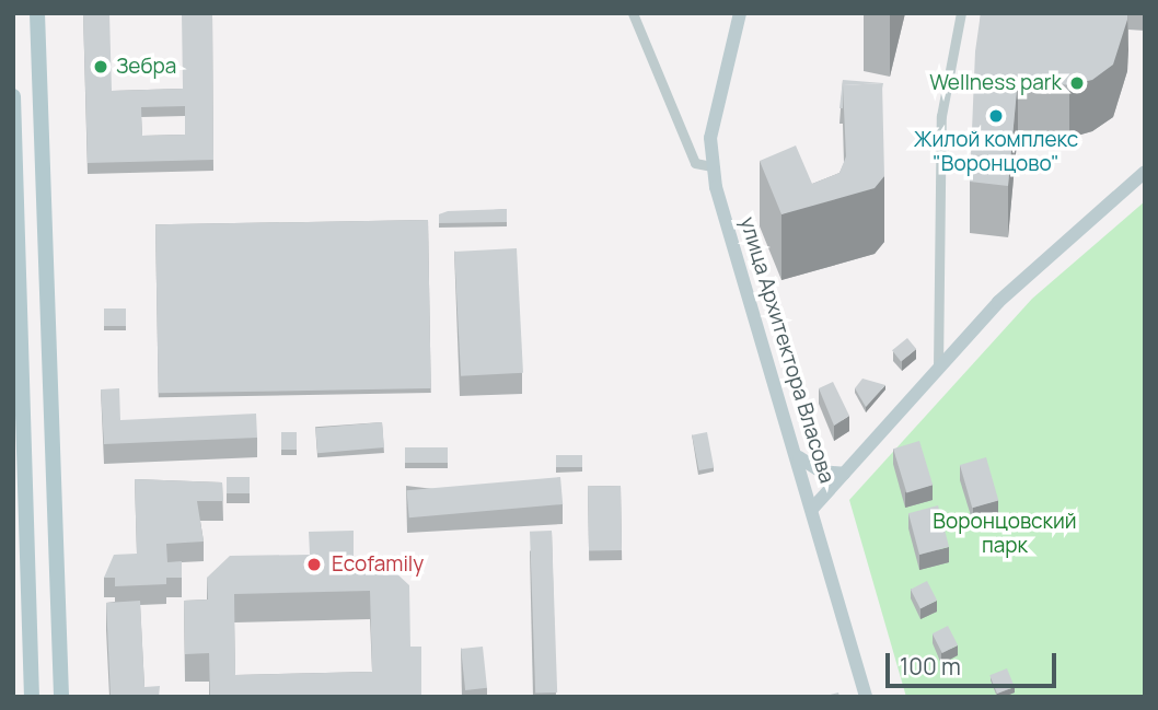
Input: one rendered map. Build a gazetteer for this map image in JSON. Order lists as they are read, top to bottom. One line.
{"streets":{"street":["улица Архитектора Власова"]},"parks":["Воронцовский парк"],"places":["Зебра","Wellness park","Жилой комплекс \"Воронцово\"","Ecofamily"],"scale_bar":"100 m"}
